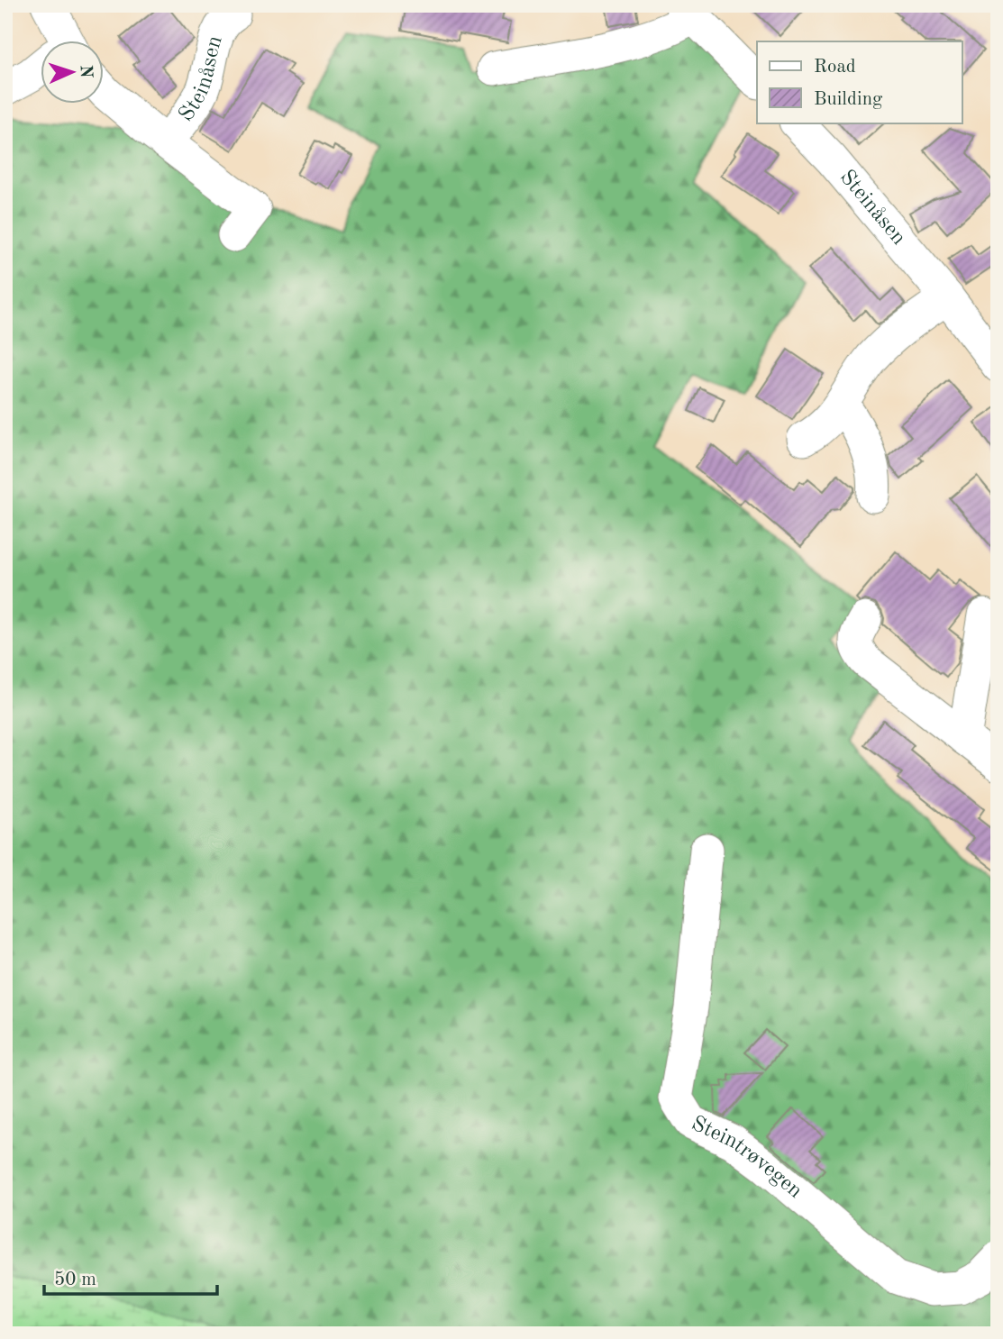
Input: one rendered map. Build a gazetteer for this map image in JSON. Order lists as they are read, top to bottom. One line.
{"streets":{"street":["Steinåsen","Steintrøvegen"]},"legend":["Road","Building"],"scale_bar":"50 m","north":"right"}
